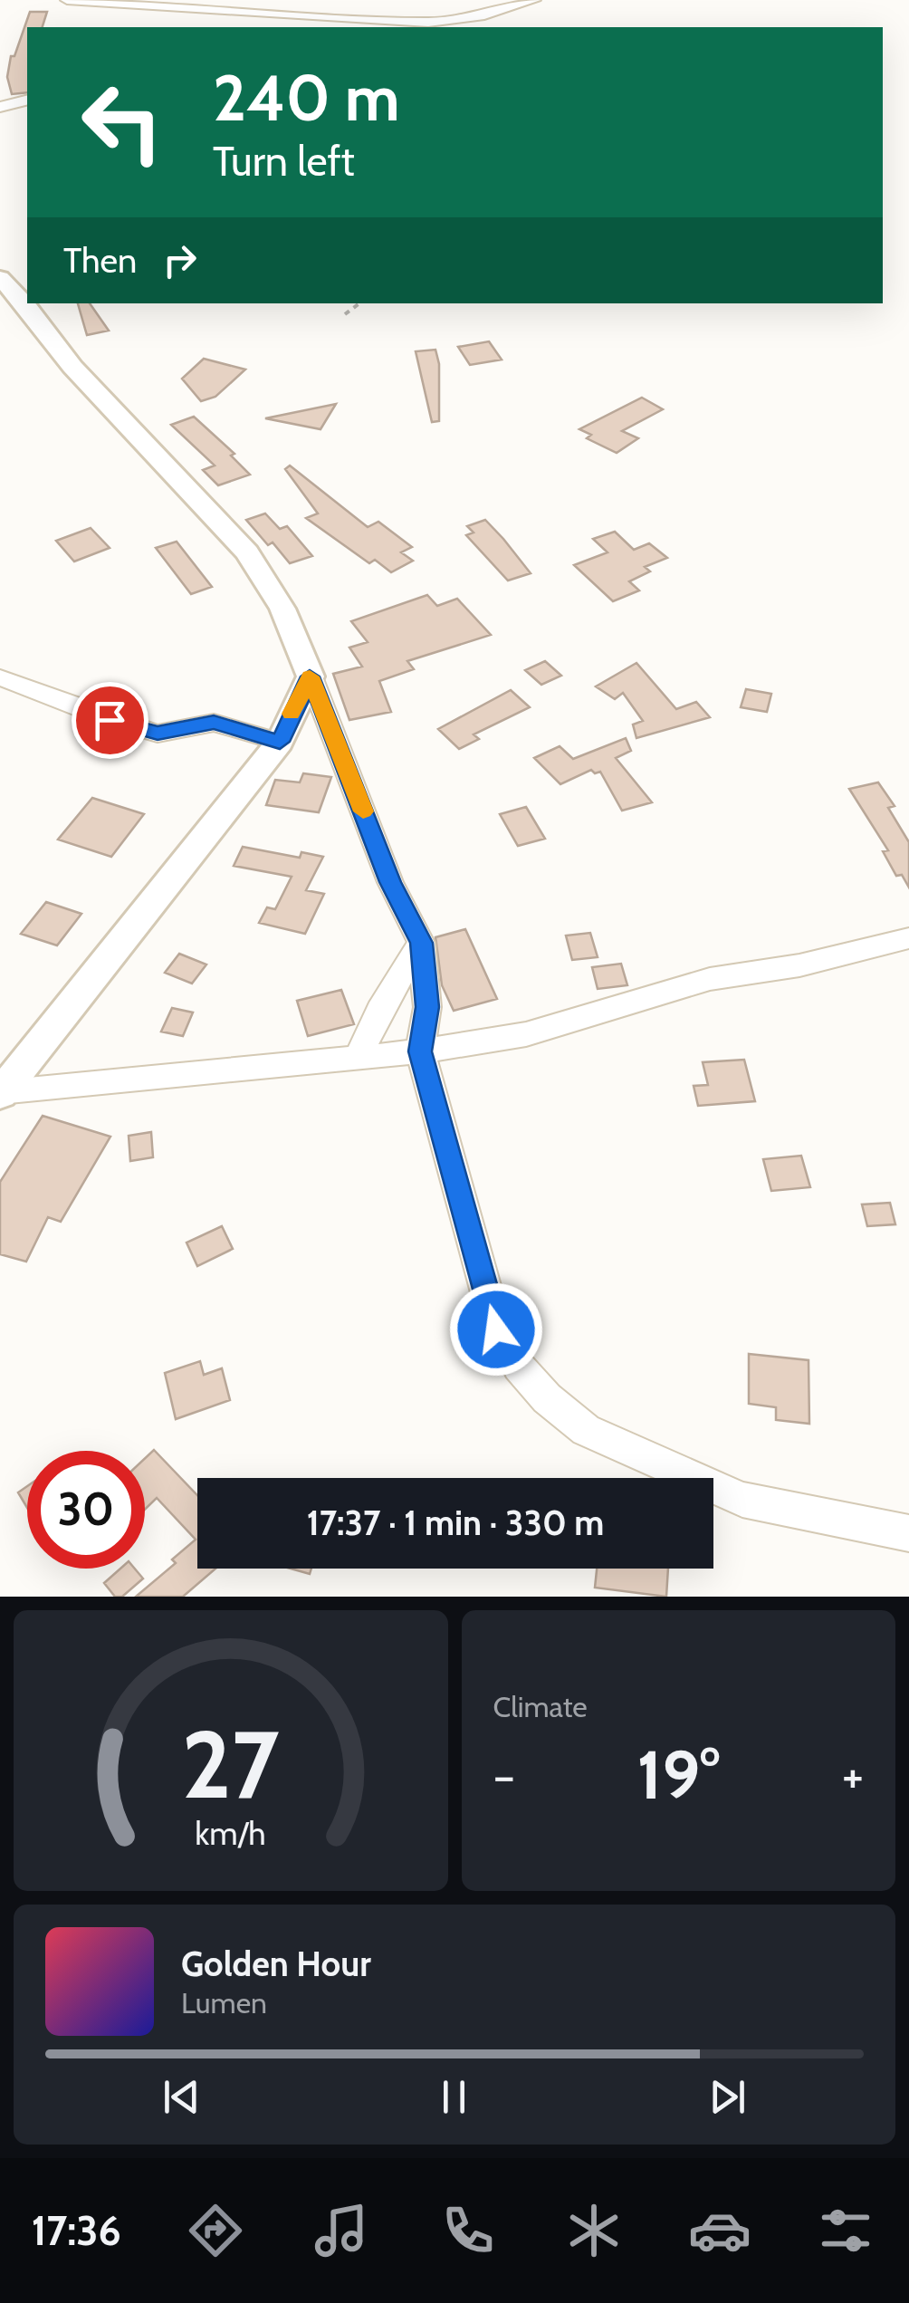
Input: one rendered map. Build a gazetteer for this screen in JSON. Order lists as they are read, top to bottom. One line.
{"page":{"turn":["240 m","Turn left"],"then":"Then","limit":"30","trip":"17:37 · 1 min · 330 m","tile":"Climate","heat":["−","19°","+"],"song":["Golden Hour","Lumen"],"tabs":"17:36","gauge":["27","km/h"]}}
